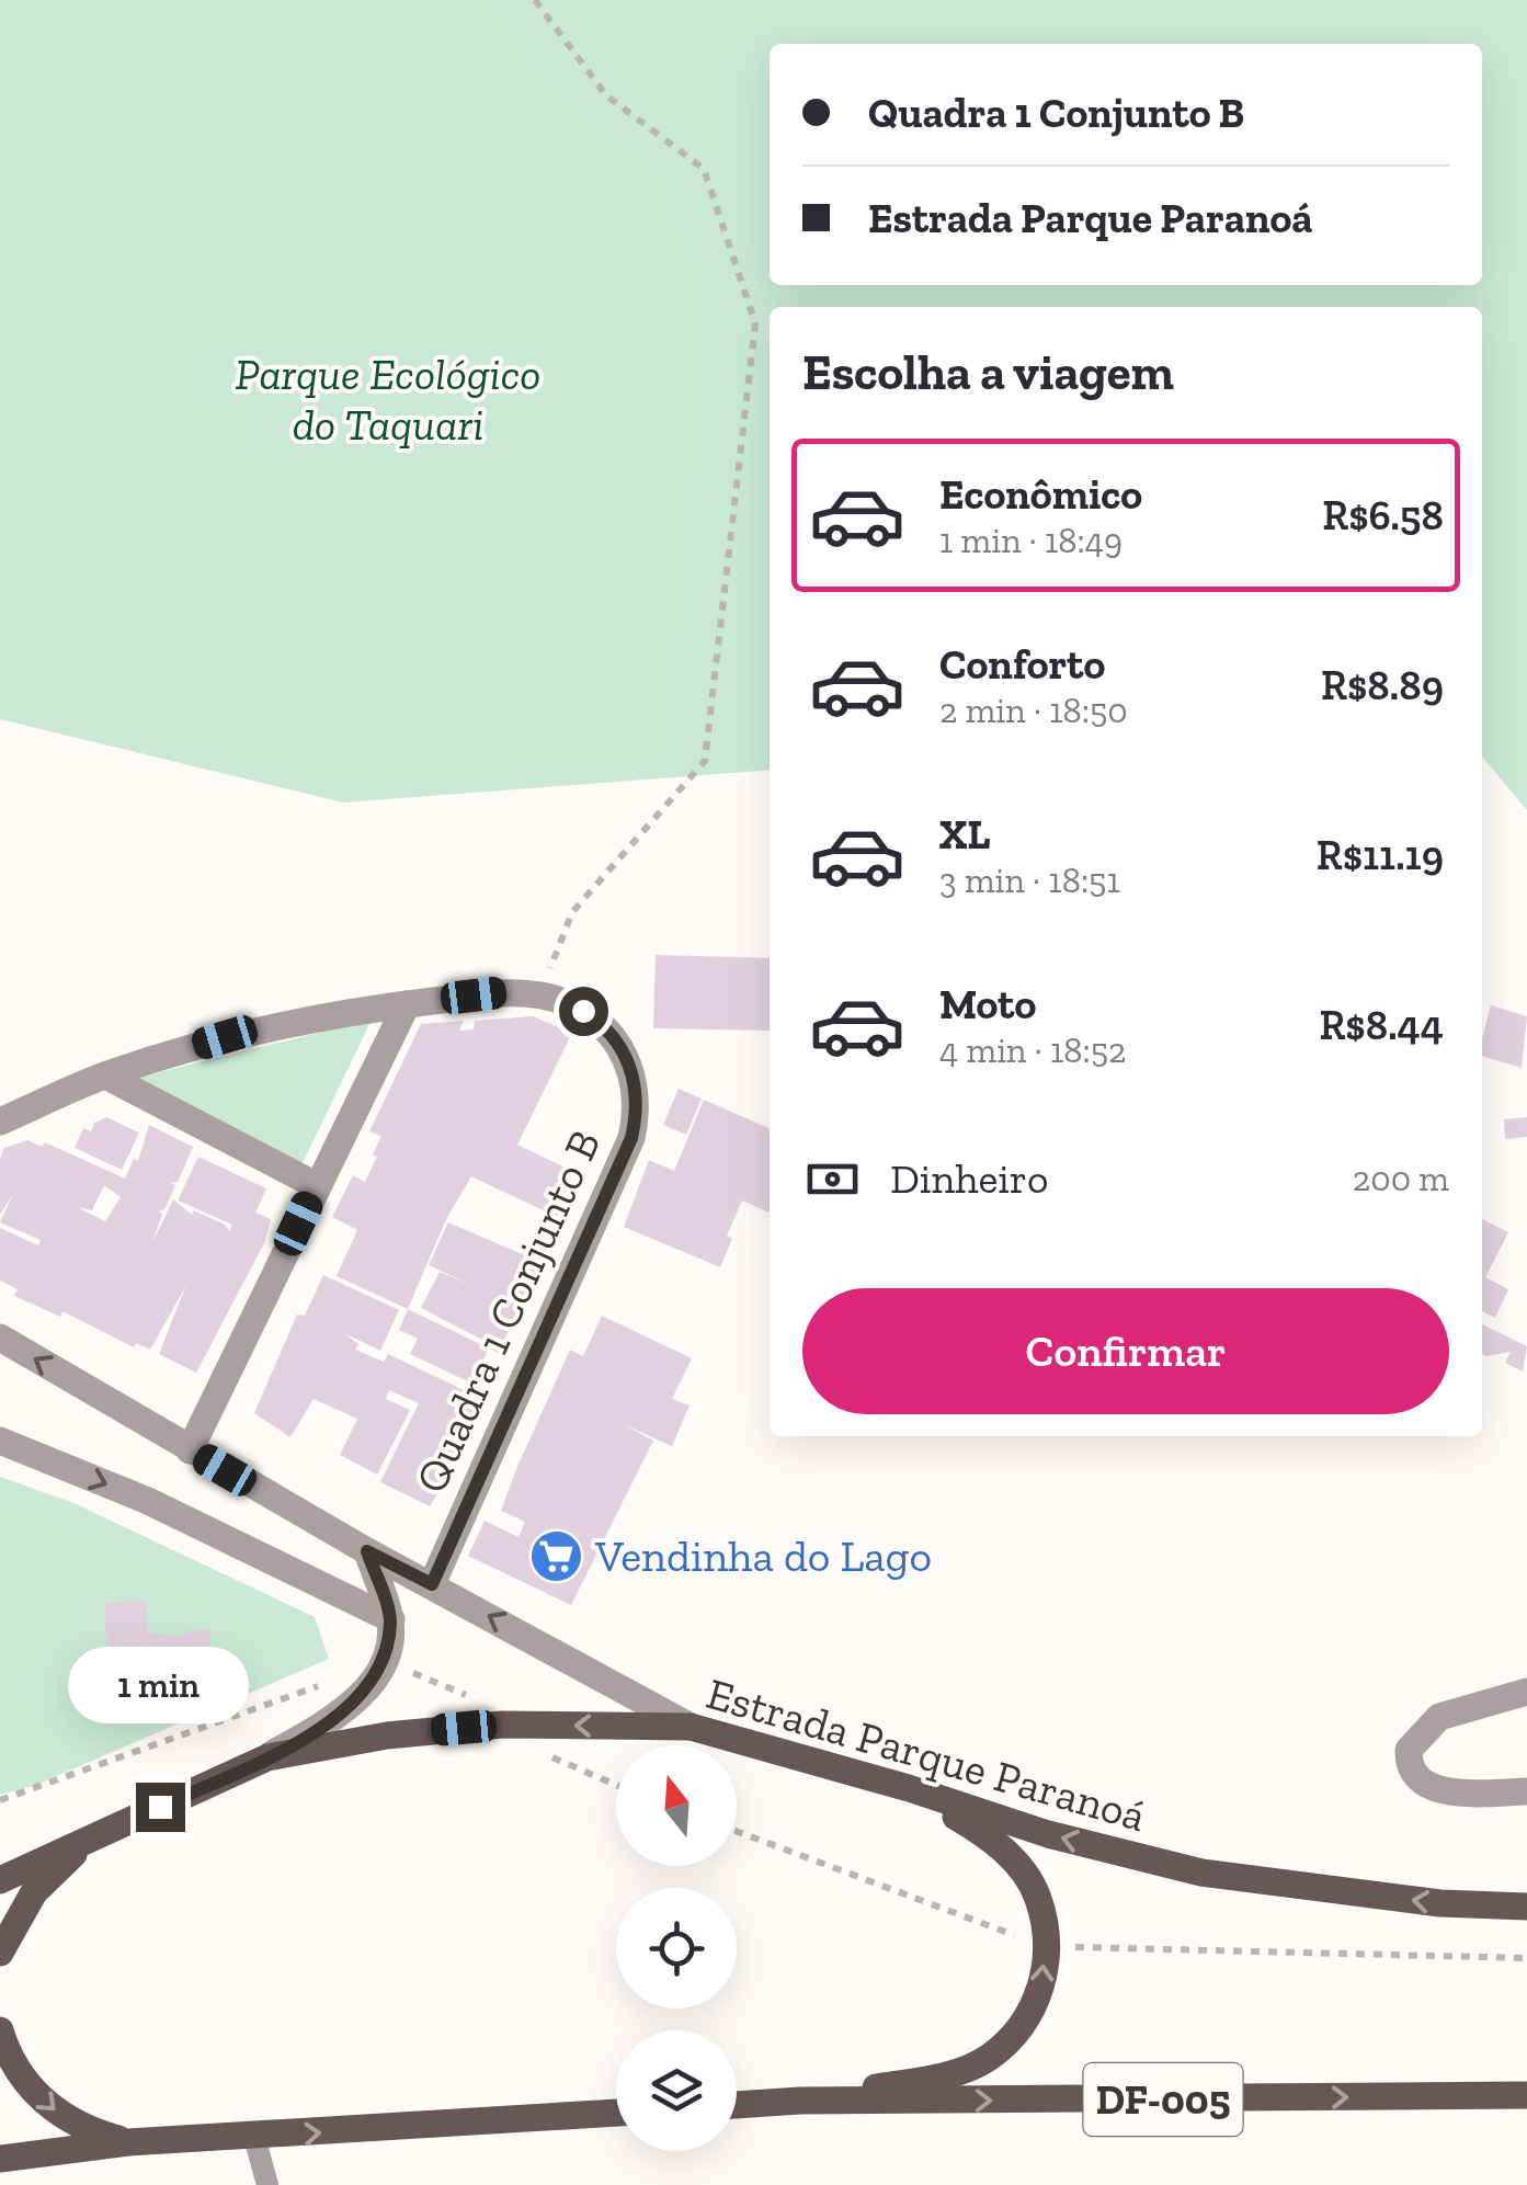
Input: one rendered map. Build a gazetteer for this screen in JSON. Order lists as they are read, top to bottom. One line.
{"streets":{"main road":["Estrada Parque Paranoá","DF-005"],"street":["Quadra 1 Conjunto B"]},"parks":["Parque Ecológico do Taquari"],"places":{"supermarket":["Vendinha do Lago"]},"north":"top","page":{"banner":["Quadra 1 Conjunto B","Estrada Parque Paranoá"],"heading":"Escolha a viagem","list":[{"name":"Econômico","note":"1 min · 18:49","value":"R$6.58"},{"name":"Conforto","note":"2 min · 18:50","value":"R$8.89"},{"name":"XL","note":"3 min · 18:51","value":"R$11.19"},{"name":"Moto","note":"4 min · 18:52","value":"R$8.44"}],"pay":["Dinheiro","200 m"],"buttons":"Confirmar","bubble":"1 min"}}
